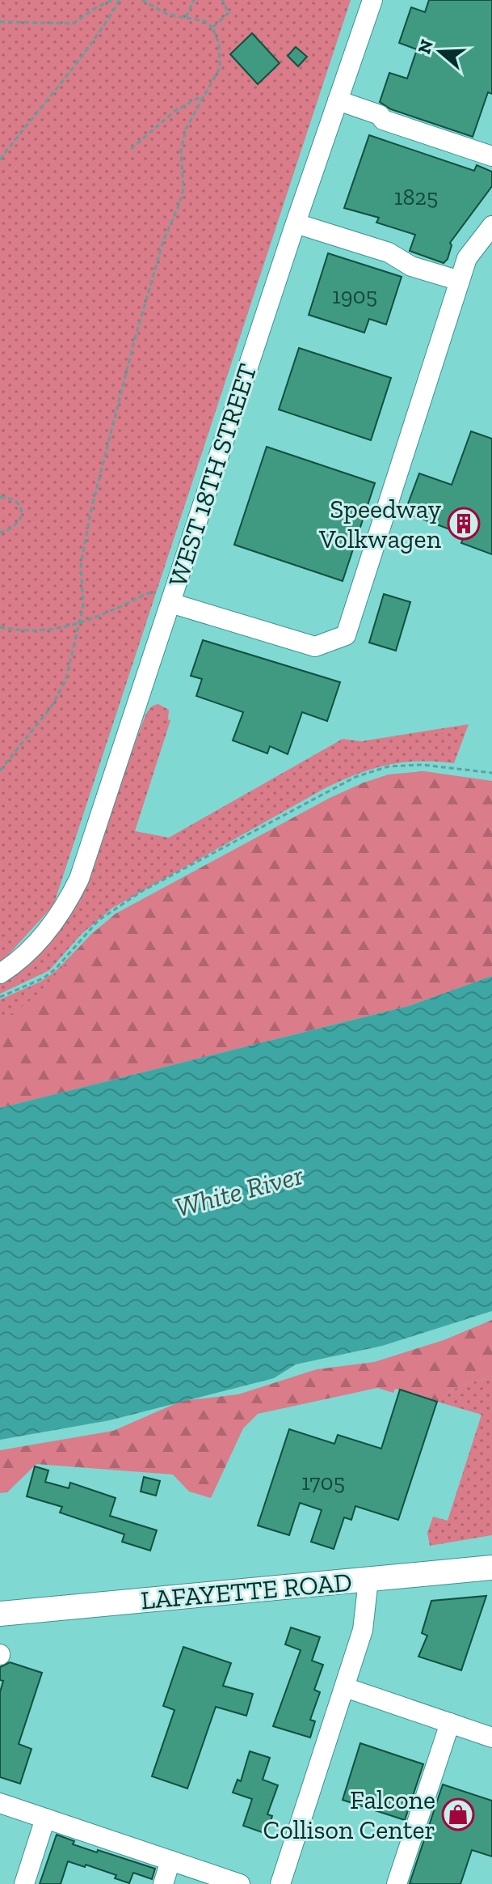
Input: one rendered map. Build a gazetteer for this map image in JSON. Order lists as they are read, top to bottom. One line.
{"streets":{"main road":["LAFAYETTE ROAD"],"street":["WEST 18TH STREET"]},"water":["White River"],"places":{"building":["Speedway Volkwagen"],"shop":["Falcone Collison Center"]},"house_numbers":["1825","1905","1705"],"north":"left"}
